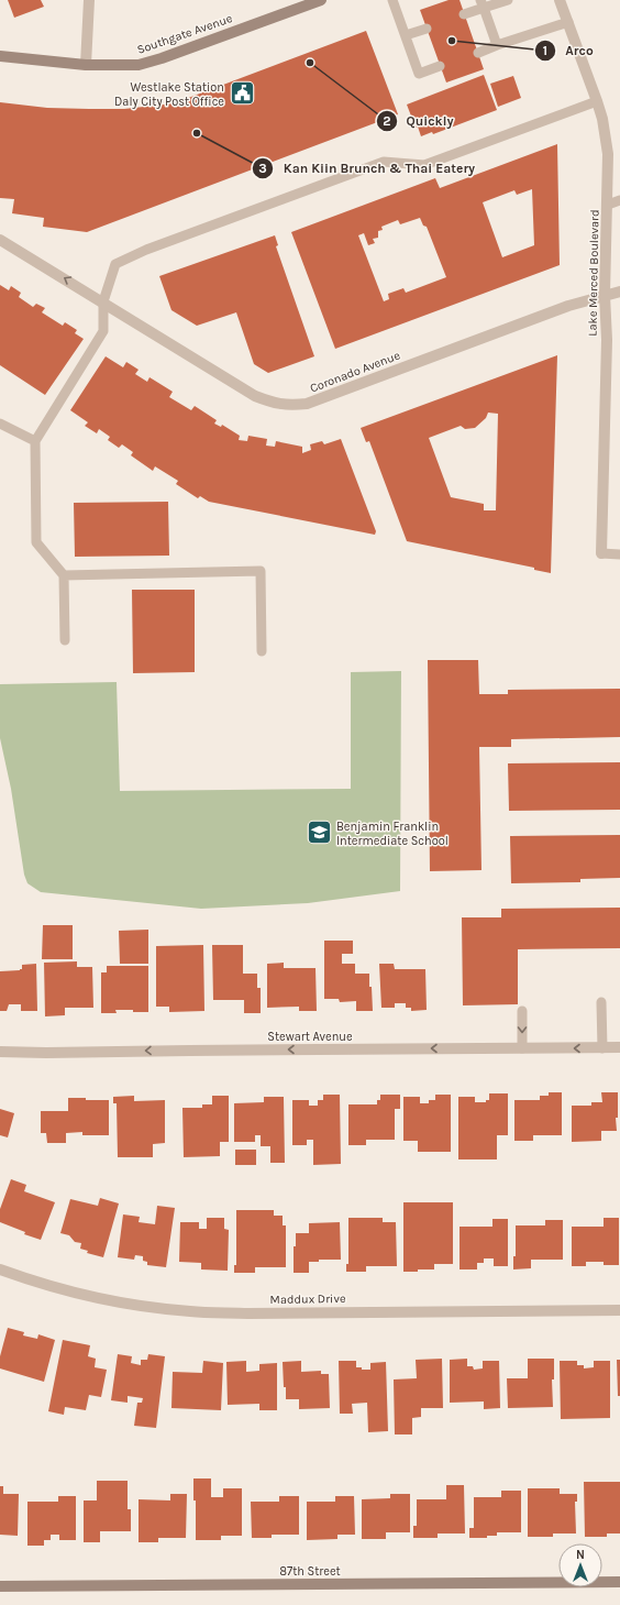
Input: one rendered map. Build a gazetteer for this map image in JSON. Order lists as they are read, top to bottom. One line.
{"streets":{"street":["Southgate Avenue","Lake Merced Boulevard","Coronado Avenue","Stewart Avenue","Maddux Drive","87th Street"]},"crossings":[["Lake Merced Boulevard","Coronado Avenue"]],"one_way":["Stewart Avenue"],"places":{"other":["Arco","Quickly","Kan Kiin Brunch & Thai Eatery"],"public building":["Westlake Station Daly City Post Office"],"school or university":["Benjamin Franklin Intermediate School"]},"north":"top"}
